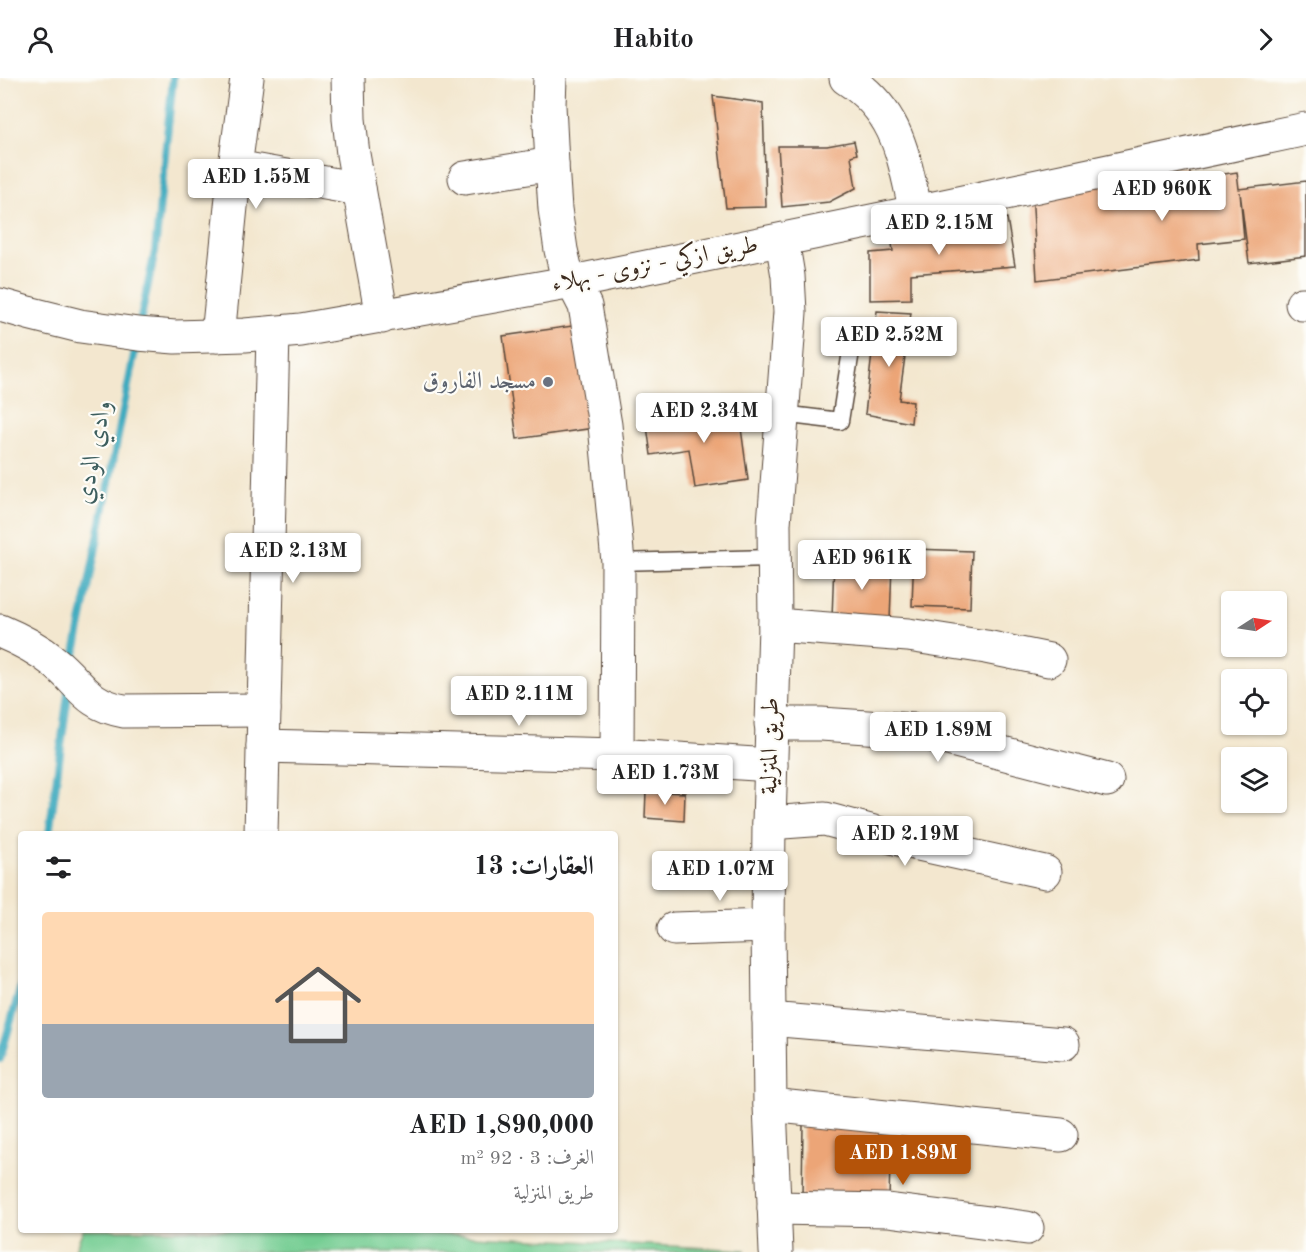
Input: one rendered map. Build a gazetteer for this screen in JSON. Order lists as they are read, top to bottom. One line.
{"streets":{"street":["طريق ازكي - نزوى - بهلاء","طريق المنزلية"]},"crossings":[["طريق ازكي - نزوى - بهلاء","طريق المنزلية"]],"water":["وادي الودي"],"places":["مسجد الفاروق"],"north":"right","page":{"header":"Habito","price":["AED 1.55M","AED 960K","AED 2.15M","AED 2.52M","AED 2.34M","AED 2.13M","AED 961K","AED 2.11M","AED 1.89M","AED 1.73M","AED 2.19M","AED 1.07M","AED 1.89M"],"heading":"العقارات: 13","list":[{"name":"AED 1,890,000","note":"الغرف: 3 · 92 m² · طريق المنزلية"}]}}
